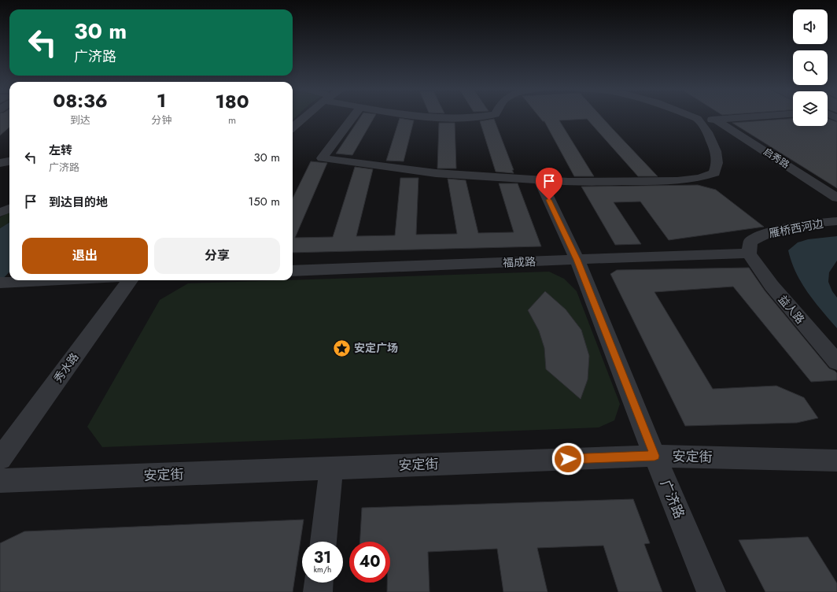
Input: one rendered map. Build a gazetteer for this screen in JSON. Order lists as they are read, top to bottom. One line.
{"streets":{"street":["启秀路","雁桥西河边","福成路","益人路","秀水路","安定街","广济路"]},"crossings":[["雁桥西河边","福成路"],["雁桥西河边","益人路"],["福成路","益人路"],["福成路","广济路"],["安定街","广济路"]],"places":{"place":["安定广场"]},"page":{"turn":["30 m","广济路"],"eta":["08:36","到达","1","分钟","180","m"],"list":[{"name":"左转","note":"广济路","value":"30 m"},{"name":"到达目的地","value":"150 m"}],"buttons":["退出","分享"],"speed":"31 km/h","limit":"40"}}
